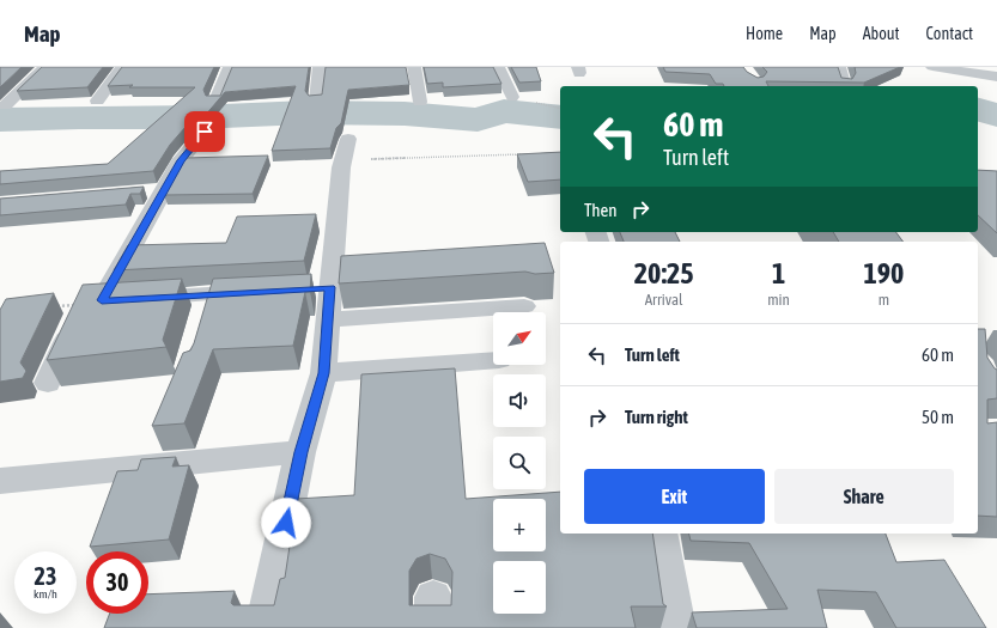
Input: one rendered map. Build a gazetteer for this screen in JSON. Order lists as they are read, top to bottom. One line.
{"north":"top right","page":{"header":"Map","nav":["Home","Map","About","Contact"],"turn":["60 m","Turn left"],"then":"Then","eta":["20:25","Arrival","1","min","190","m"],"map_buttons":["+","−"],"list":[{"name":"Turn left","value":"60 m"},{"name":"Turn right","value":"50 m"}],"buttons":["Exit","Share"],"speed":"23 km/h","limit":"30"}}
